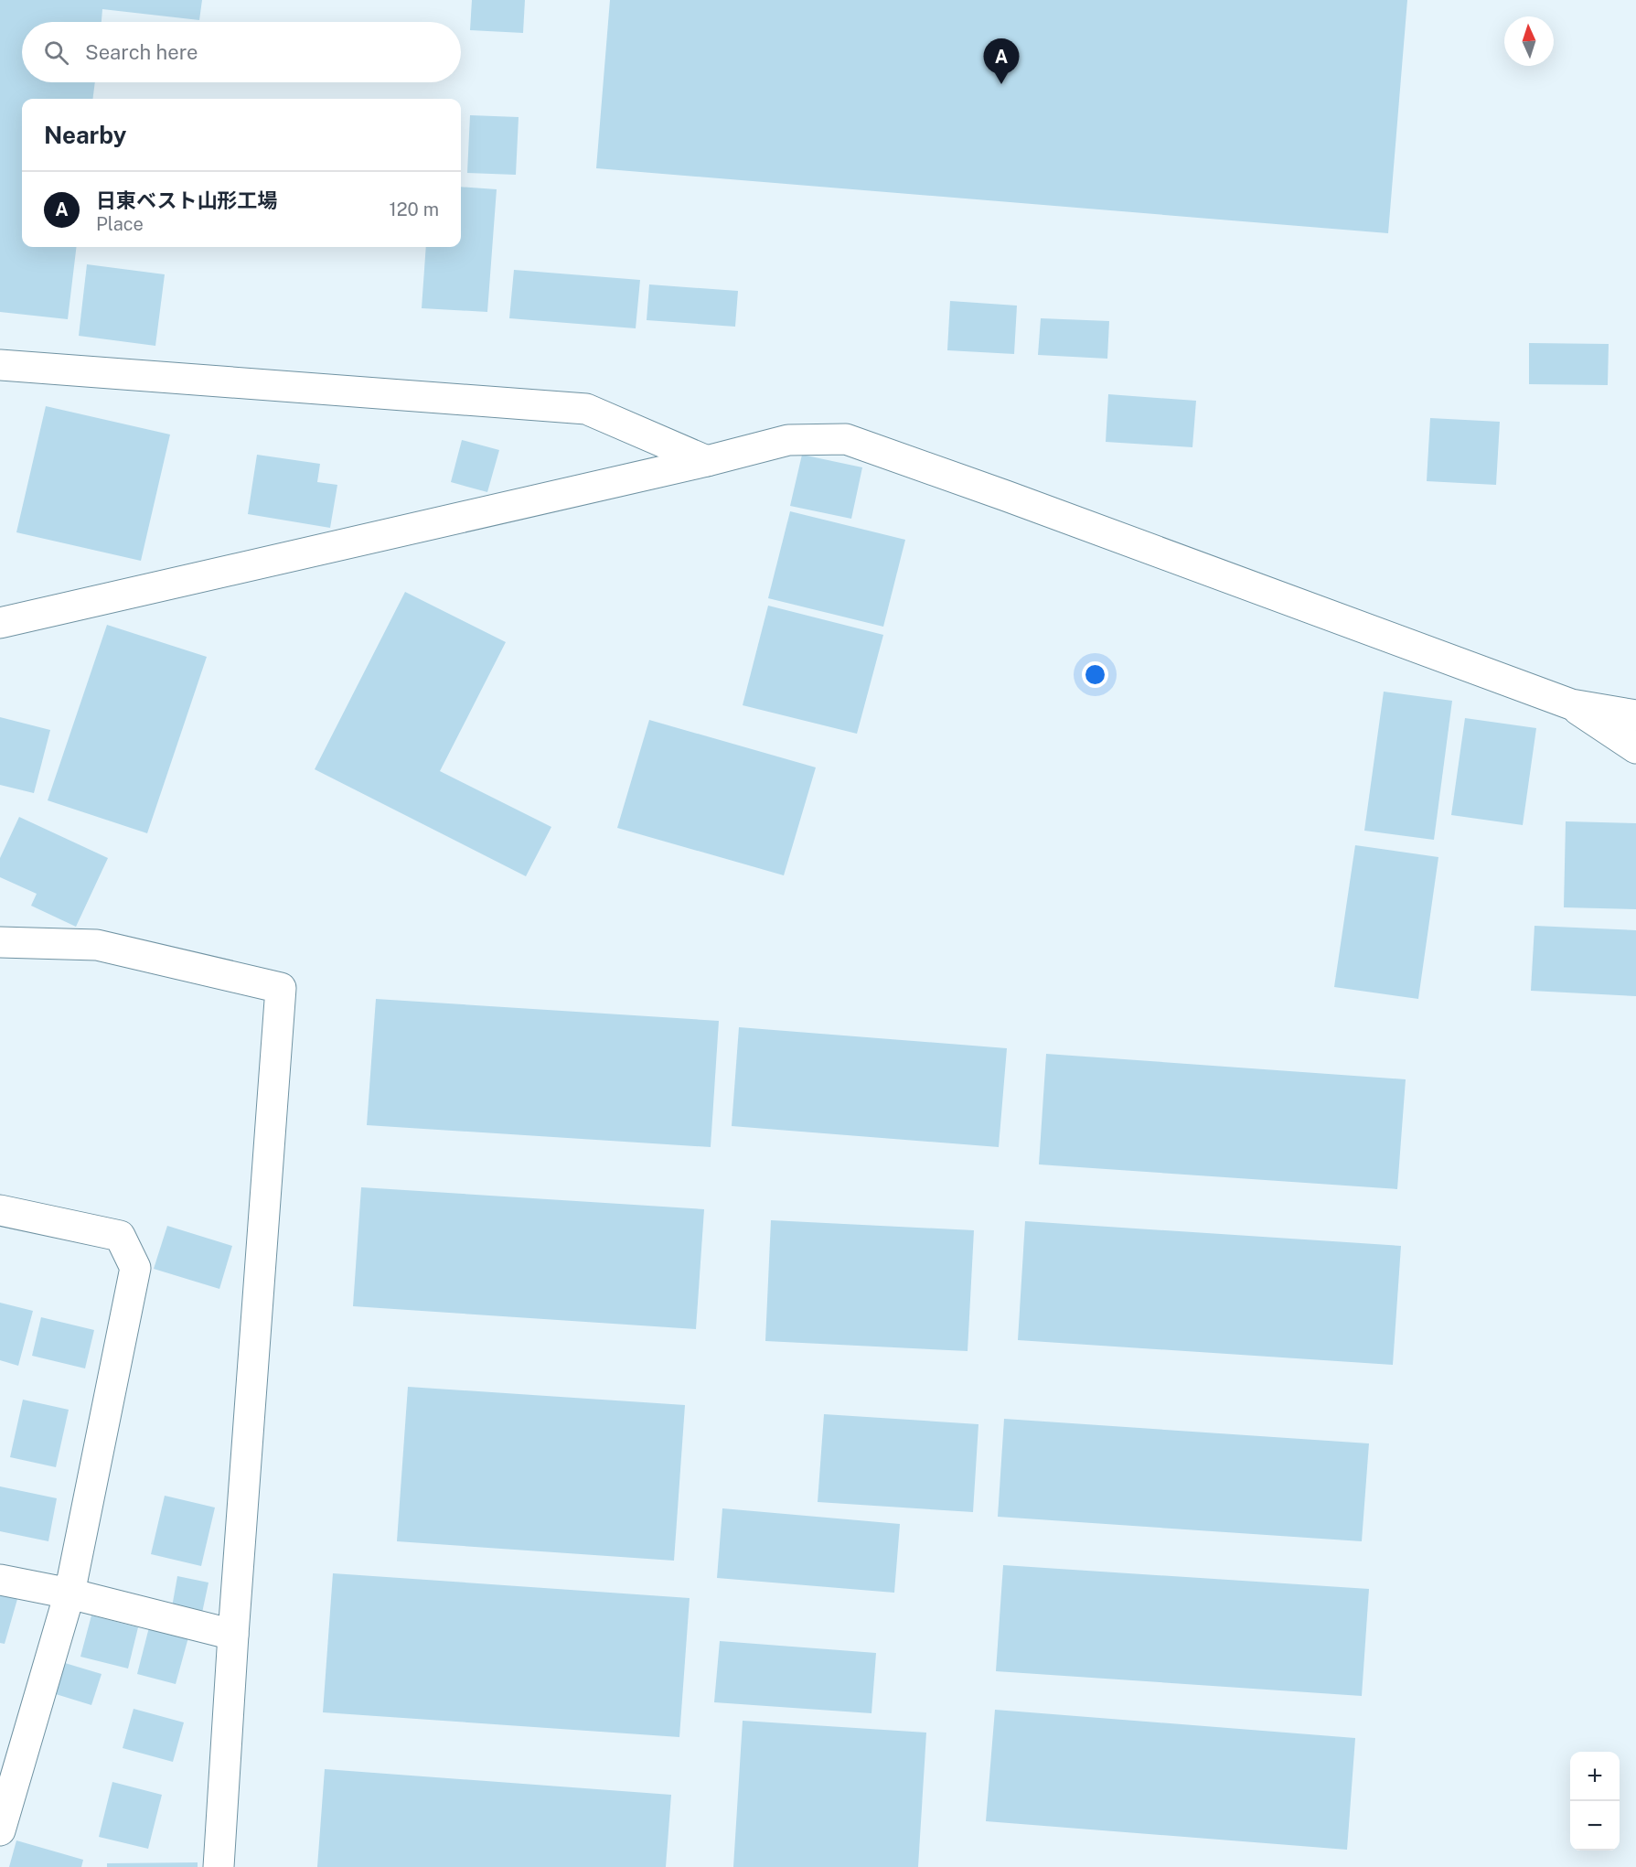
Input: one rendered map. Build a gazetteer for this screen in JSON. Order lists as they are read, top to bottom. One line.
{"north":"top","page":{"search":"Search here","pins":"A","heading":"Nearby","list":[{"mark":"A","name":"日東ベスト山形工場","note":"Place","value":"120 m"}],"map_buttons":["+","−"]}}
